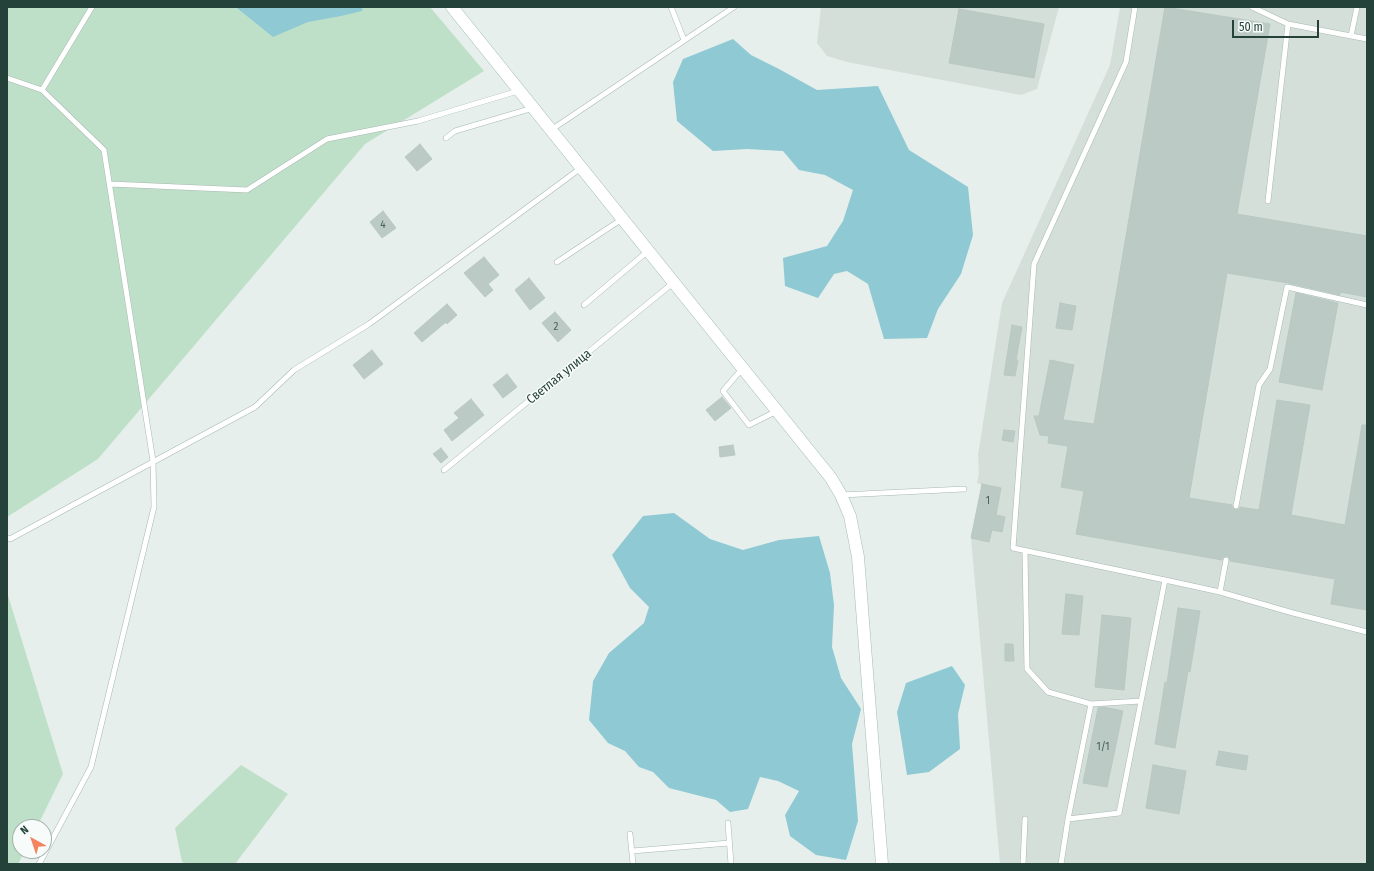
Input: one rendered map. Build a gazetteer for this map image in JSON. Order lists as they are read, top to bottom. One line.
{"streets":{"lane":["Светлая улица"]},"house_numbers":["4","2","1","1/1"],"scale_bar":"50 m","north":"top left"}
